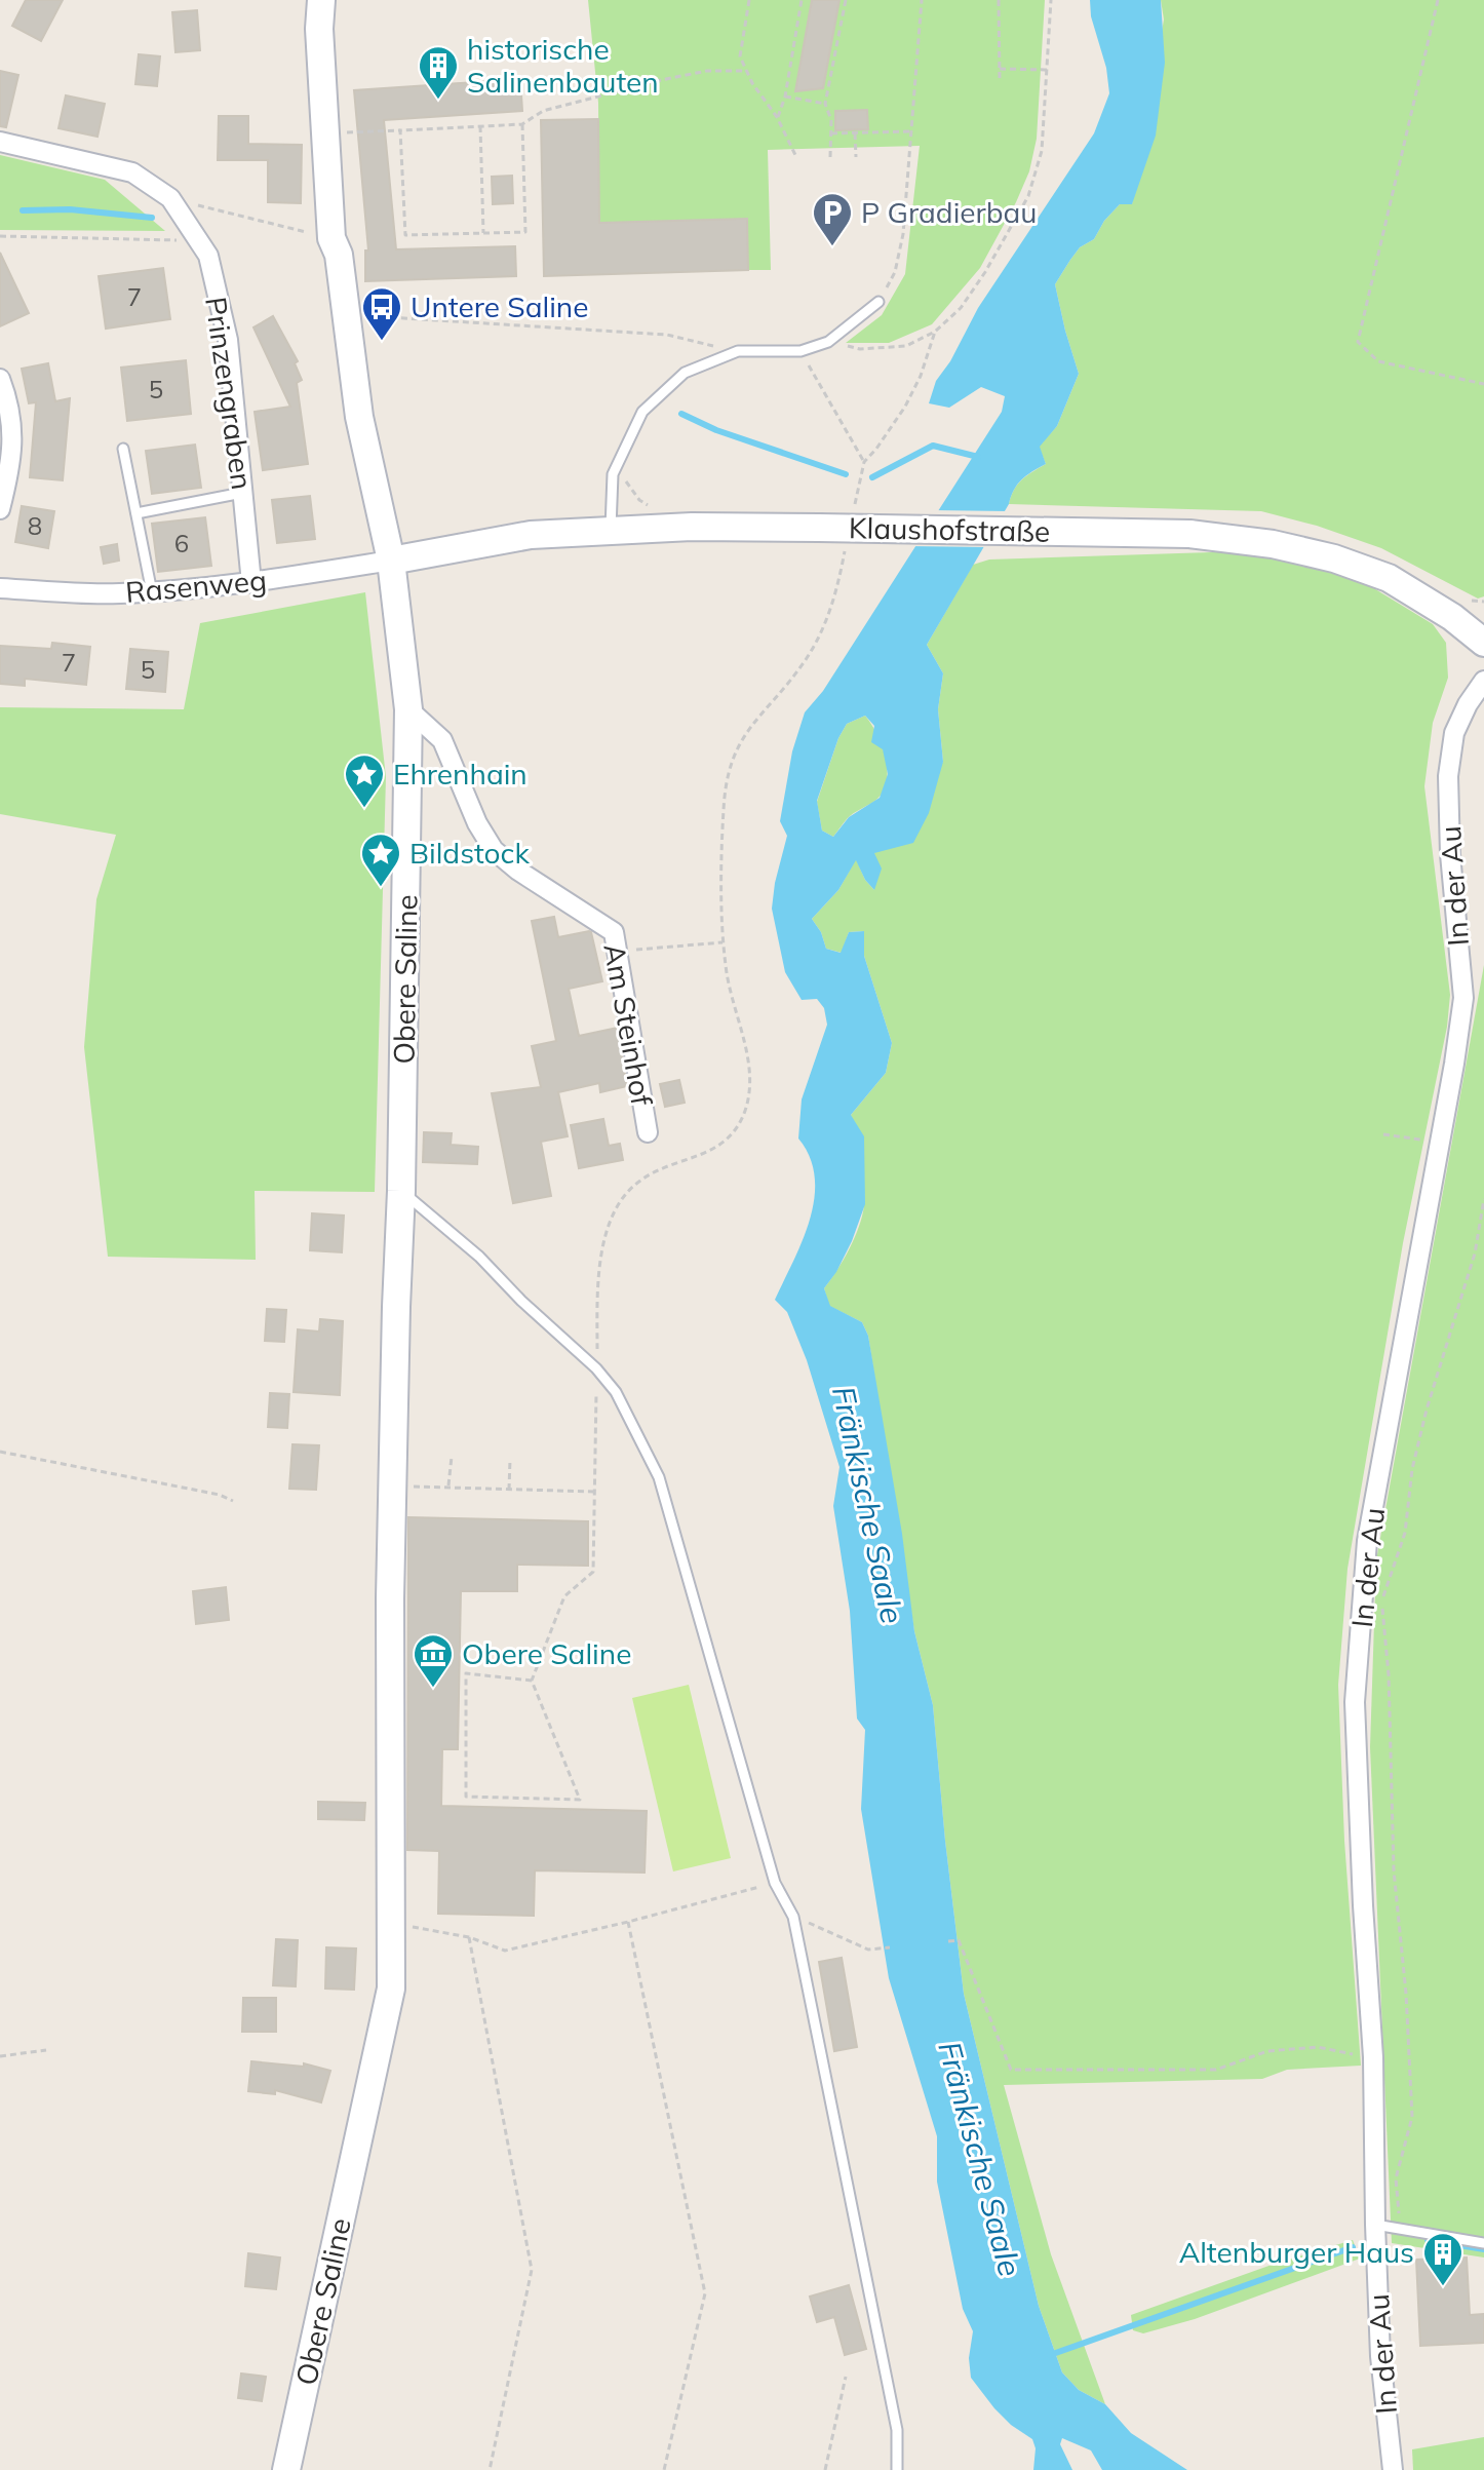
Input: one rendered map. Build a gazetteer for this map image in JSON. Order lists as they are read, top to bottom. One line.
{"streets":{"main road":["Klaushofstraße","Obere Saline"],"street":["Prinzengraben","Rasenweg","In der Au","Am Steinhof"]},"crossings":[["Prinzengraben","Rasenweg"],["Klaushofstraße","Rasenweg"],["Obere Saline","Am Steinhof"]],"water":["Fränkische Saale"],"places":{"building":["historische Salinenbauten","Altenburger Haus"],"parking":["P Gradierbau"],"bus stop":["Untere Saline"],"place":["Ehrenhain","Bildstock"],"museum":["Obere Saline"]},"house_numbers":["7","5","8","6","7","5"]}
